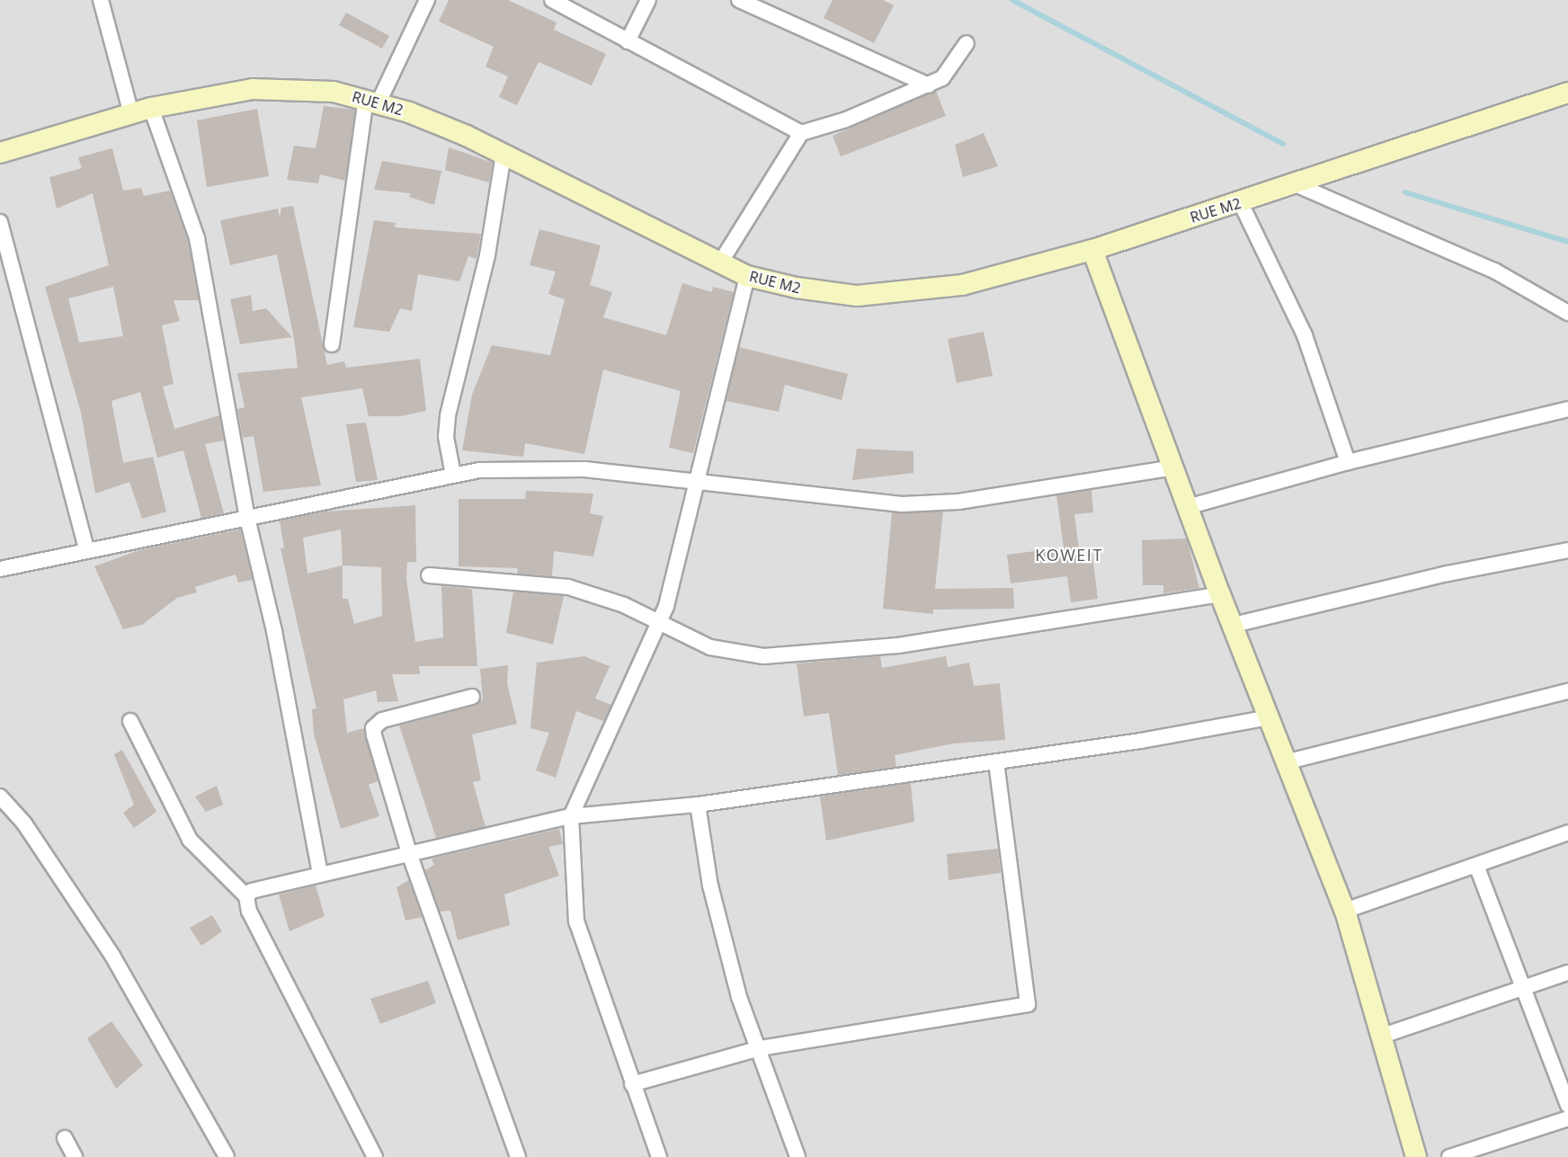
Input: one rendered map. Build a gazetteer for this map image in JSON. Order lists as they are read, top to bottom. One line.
{"streets":{"street":["RUE M2"]},"districts":["KOWEIT"]}
